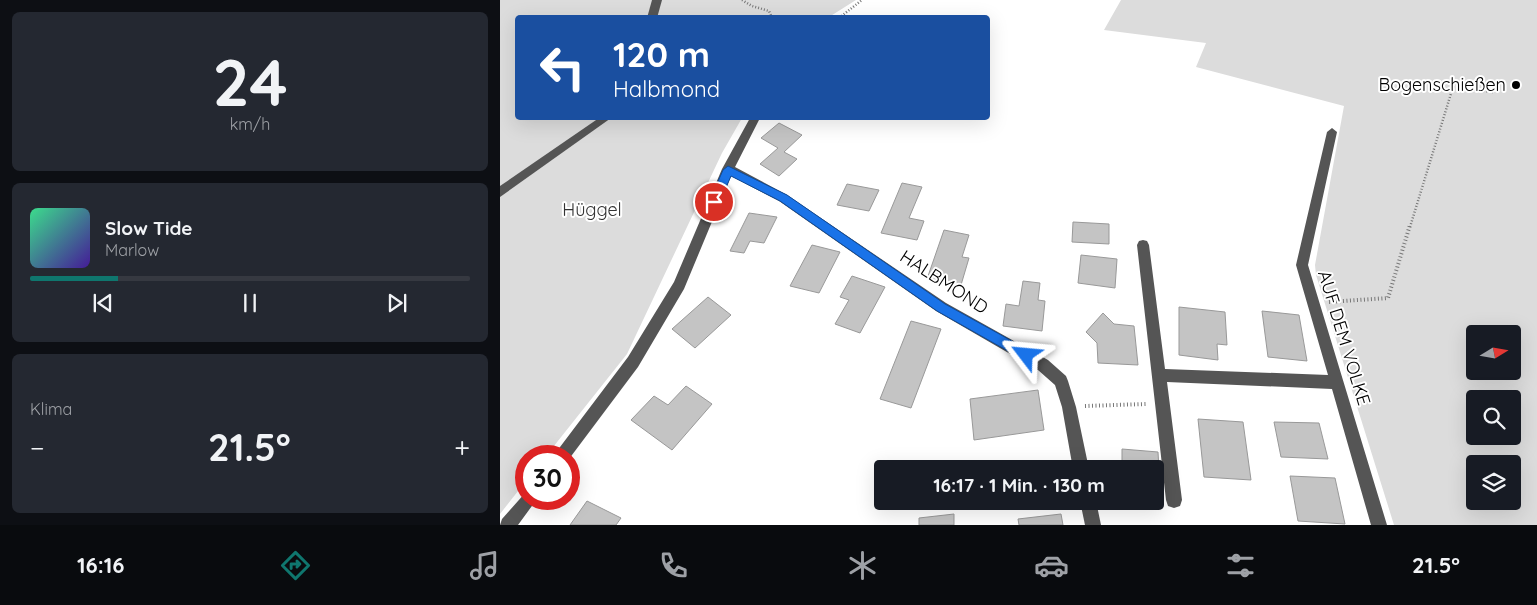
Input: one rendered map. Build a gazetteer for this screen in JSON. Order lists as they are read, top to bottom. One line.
{"streets":{"street":["HALBMOND","AUF DEM VOLKE"]},"parks":["Hüggel"],"places":["Bogenschießen"],"north":"right","page":{"tile":[["24","km/h"],"Klima"],"turn":["120 m","Halbmond"],"song":["Slow Tide","Marlow"],"heat":["−","21.5°","+"],"limit":"30","trip":"16:17 · 1 Min. · 130 m","tabs":["16:16","21.5°"]}}
